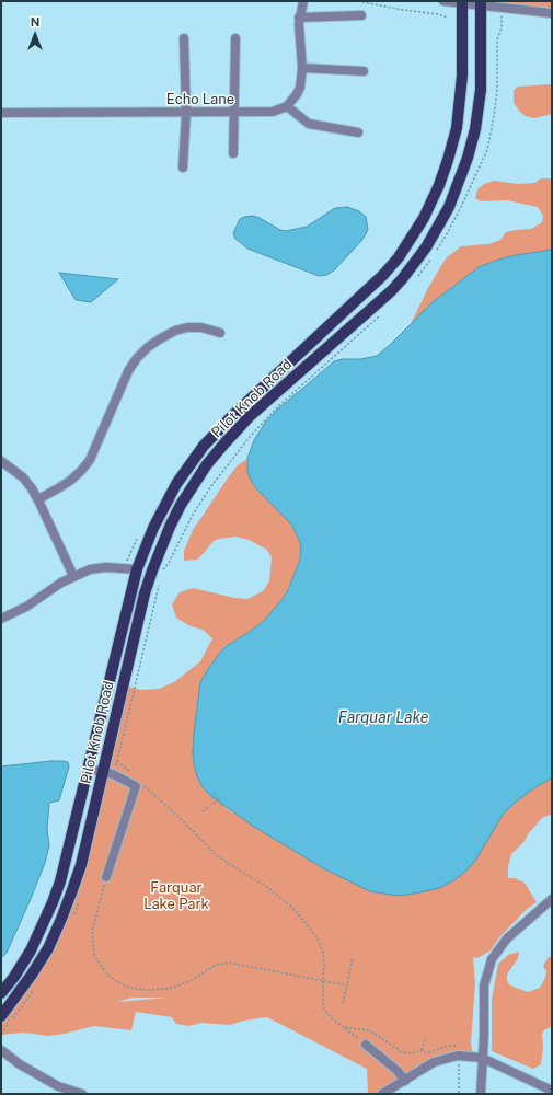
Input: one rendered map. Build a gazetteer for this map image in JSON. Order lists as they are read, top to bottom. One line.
{"streets":{"main road":["Pilot Knob Road"],"street":["Echo Lane"]},"water":["Farquar Lake"],"parks":["Farquar Lake Park"],"north":"top"}
